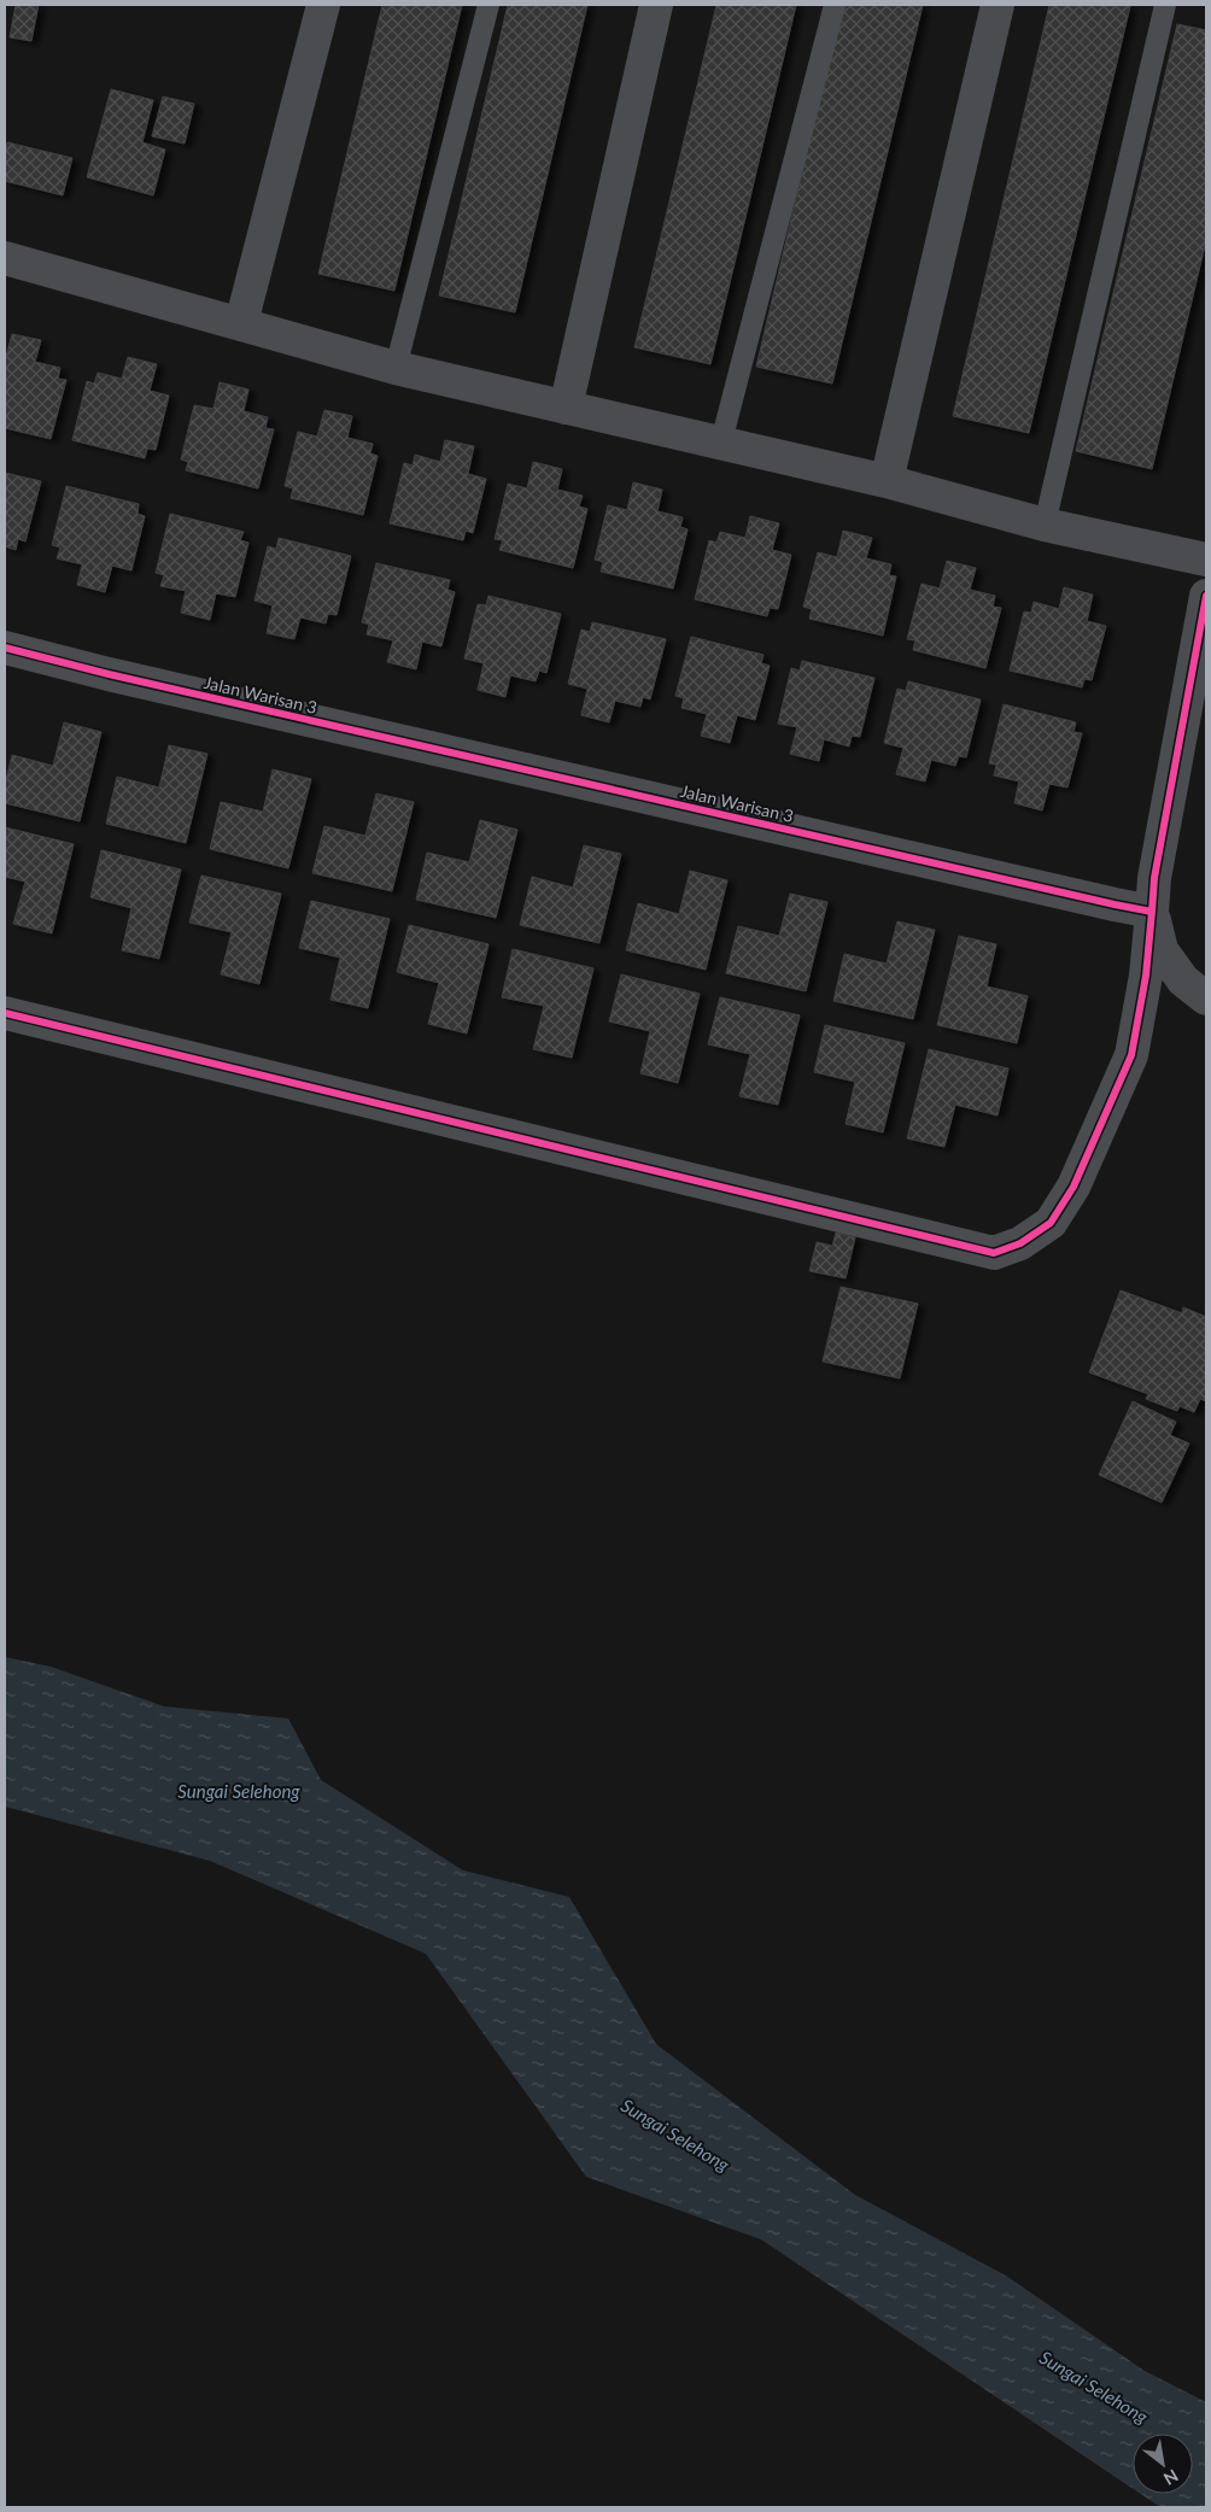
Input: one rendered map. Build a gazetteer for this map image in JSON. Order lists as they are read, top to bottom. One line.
{"streets":{"street":["Jalan Warisan 3"]},"water":["Sungai Selehong"],"north":"bottom right"}
